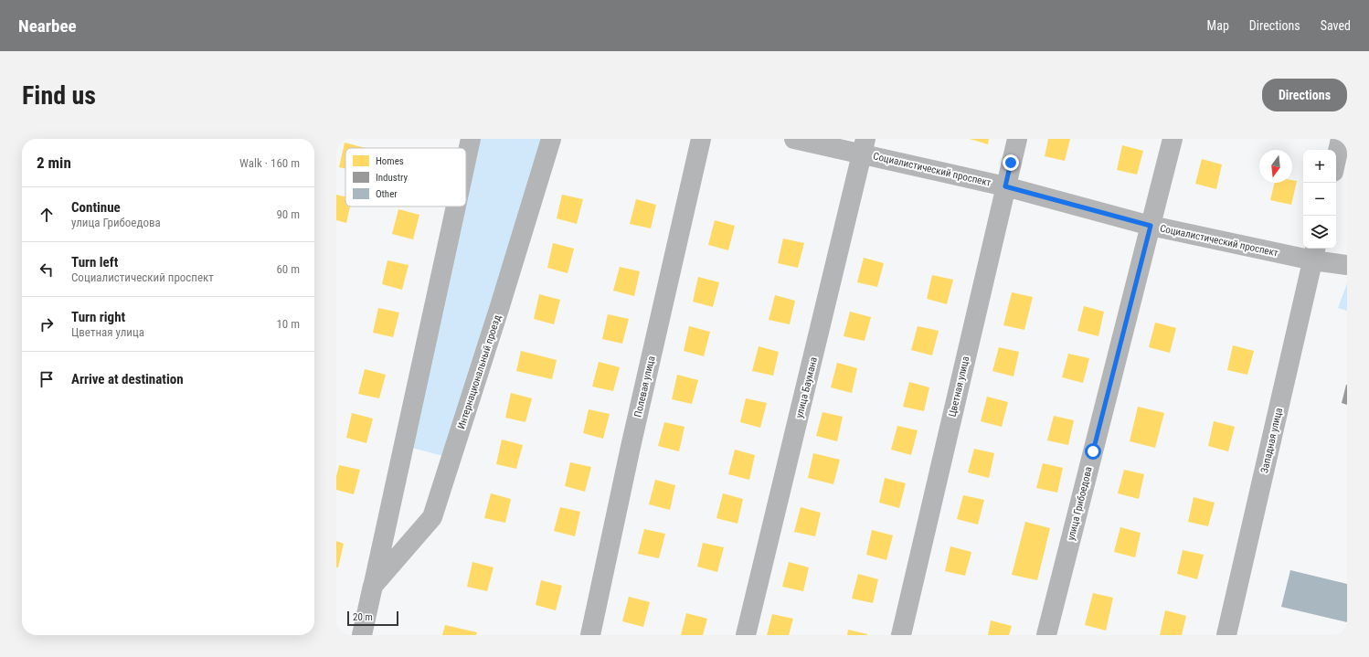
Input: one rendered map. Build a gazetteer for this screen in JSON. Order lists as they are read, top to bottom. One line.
{"streets":{"street":["Социалистический проспект","Интернациональный проезд","Полевая улица","Цветная улица","улица Баумана","Западная улица","улица Грибоедова"]},"crossings":[["Социалистический проспект","Цветная улица"],["Социалистический проспект","улица Баумана"],["Социалистический проспект","Западная улица"],["Социалистический проспект","улица Грибоедова"]],"legend":["Homes","Industry","Other"],"scale_bar":"20 m","north":"bottom","page":{"header":"Nearbee","nav":["Map","Directions","Saved"],"buttons":"Directions","title":"Find us","heading":["2 min","Walk · 160 m"],"map_buttons":["+","−"],"list":[["Continue","улица Грибоедова","90 m"],["Turn left","Социалистический проспект","60 m"],["Turn right","Цветная улица","10 m"],"Arrive at destination"],"scale":"20 m"}}
